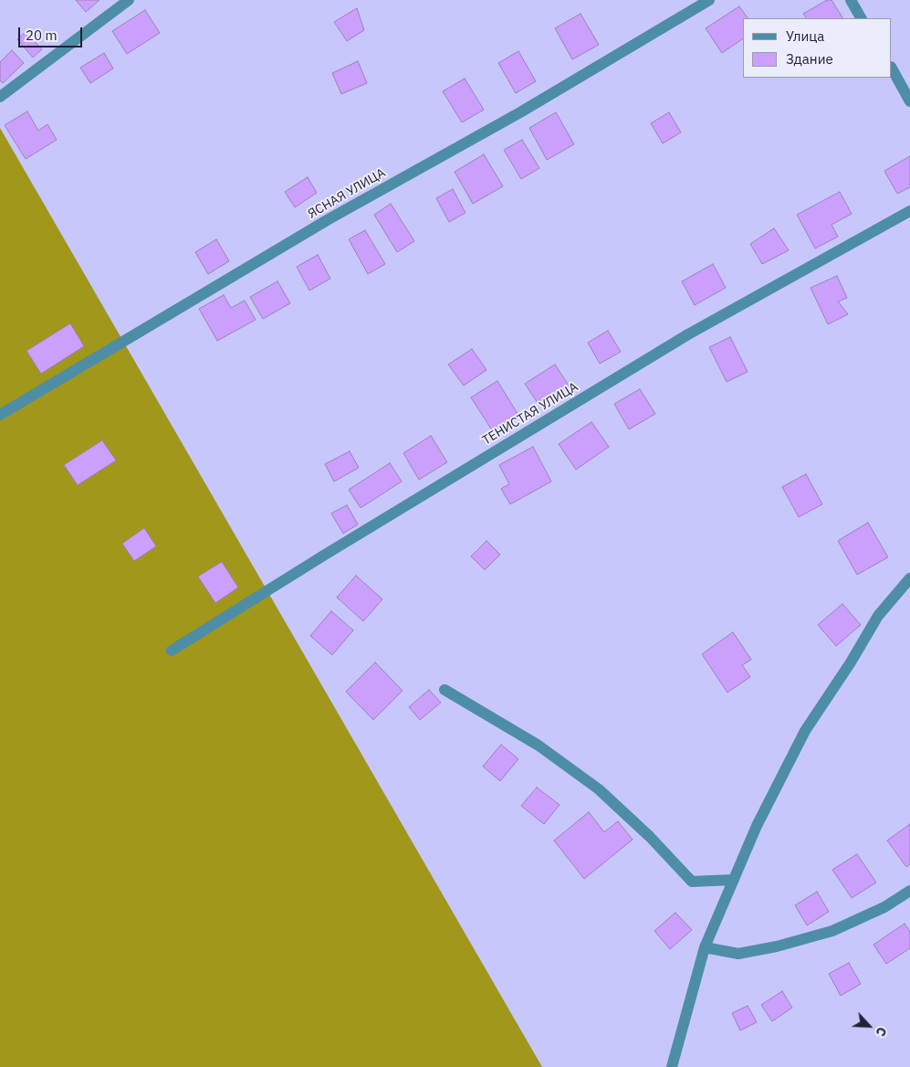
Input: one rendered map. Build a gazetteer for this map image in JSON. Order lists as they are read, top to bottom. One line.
{"streets":{"street":["ЯСНАЯ УЛИЦА","ТЕНИСТАЯ УЛИЦА"]},"legend":["Улица","Здание"],"scale_bar":"20 m","north":"bottom right"}
